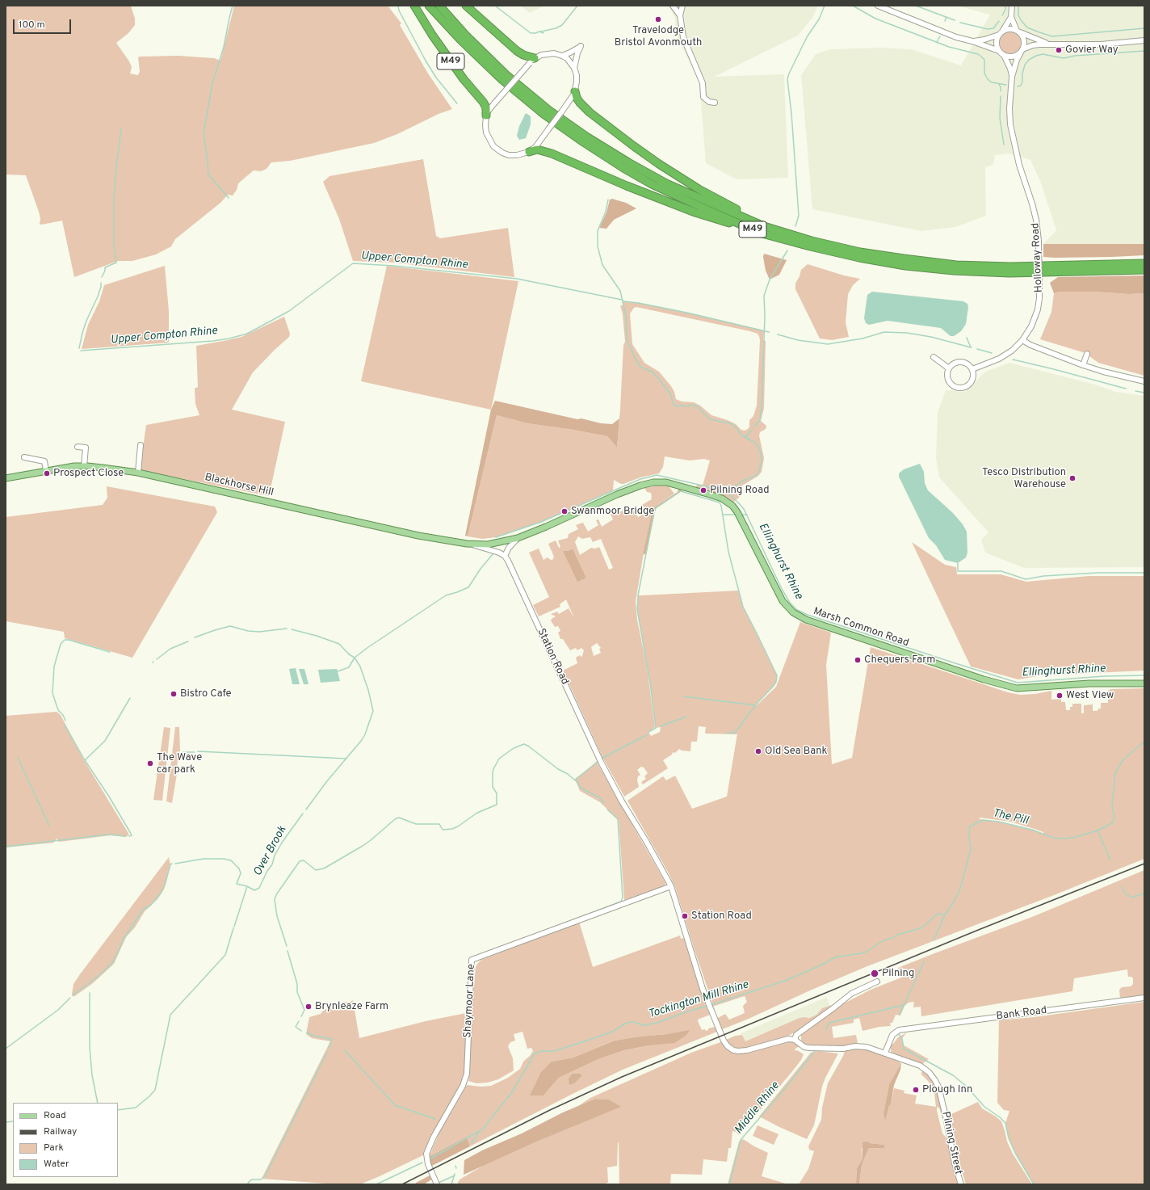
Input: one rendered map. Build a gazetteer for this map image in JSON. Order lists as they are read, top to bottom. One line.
{"streets":{"highway":["M49"],"main road":["Blackhorse Hill","Marsh Common Road"],"street":["Holloway Road","Station Road","Shaymoor Lane","Bank Road","Pilning Street"]},"crossings":[["Blackhorse Hill","Marsh Common Road"],["Station Road","Shaymoor Lane"],["Station Road","Pilning Street"],["Bank Road","Pilning Street"]],"water":["Upper Compton Rhine","Ellinghurst Rhine","The Pill","Over Brook","Tockington Mill Rhine","Middle Rhine"],"places":["Travelodge Bristol Avonmouth","Govier Way","Prospect Close","Tesco Distribution Warehouse","Pilning Road","Swanmoor Bridge","Chequers Farm","Bistro Cafe","West View","Old Sea Bank","The Wave car park","Station Road","Pilning","Brynleaze Farm","Plough Inn"],"legend":["Road","Railway","Park","Water"],"scale_bar":"100 m"}
